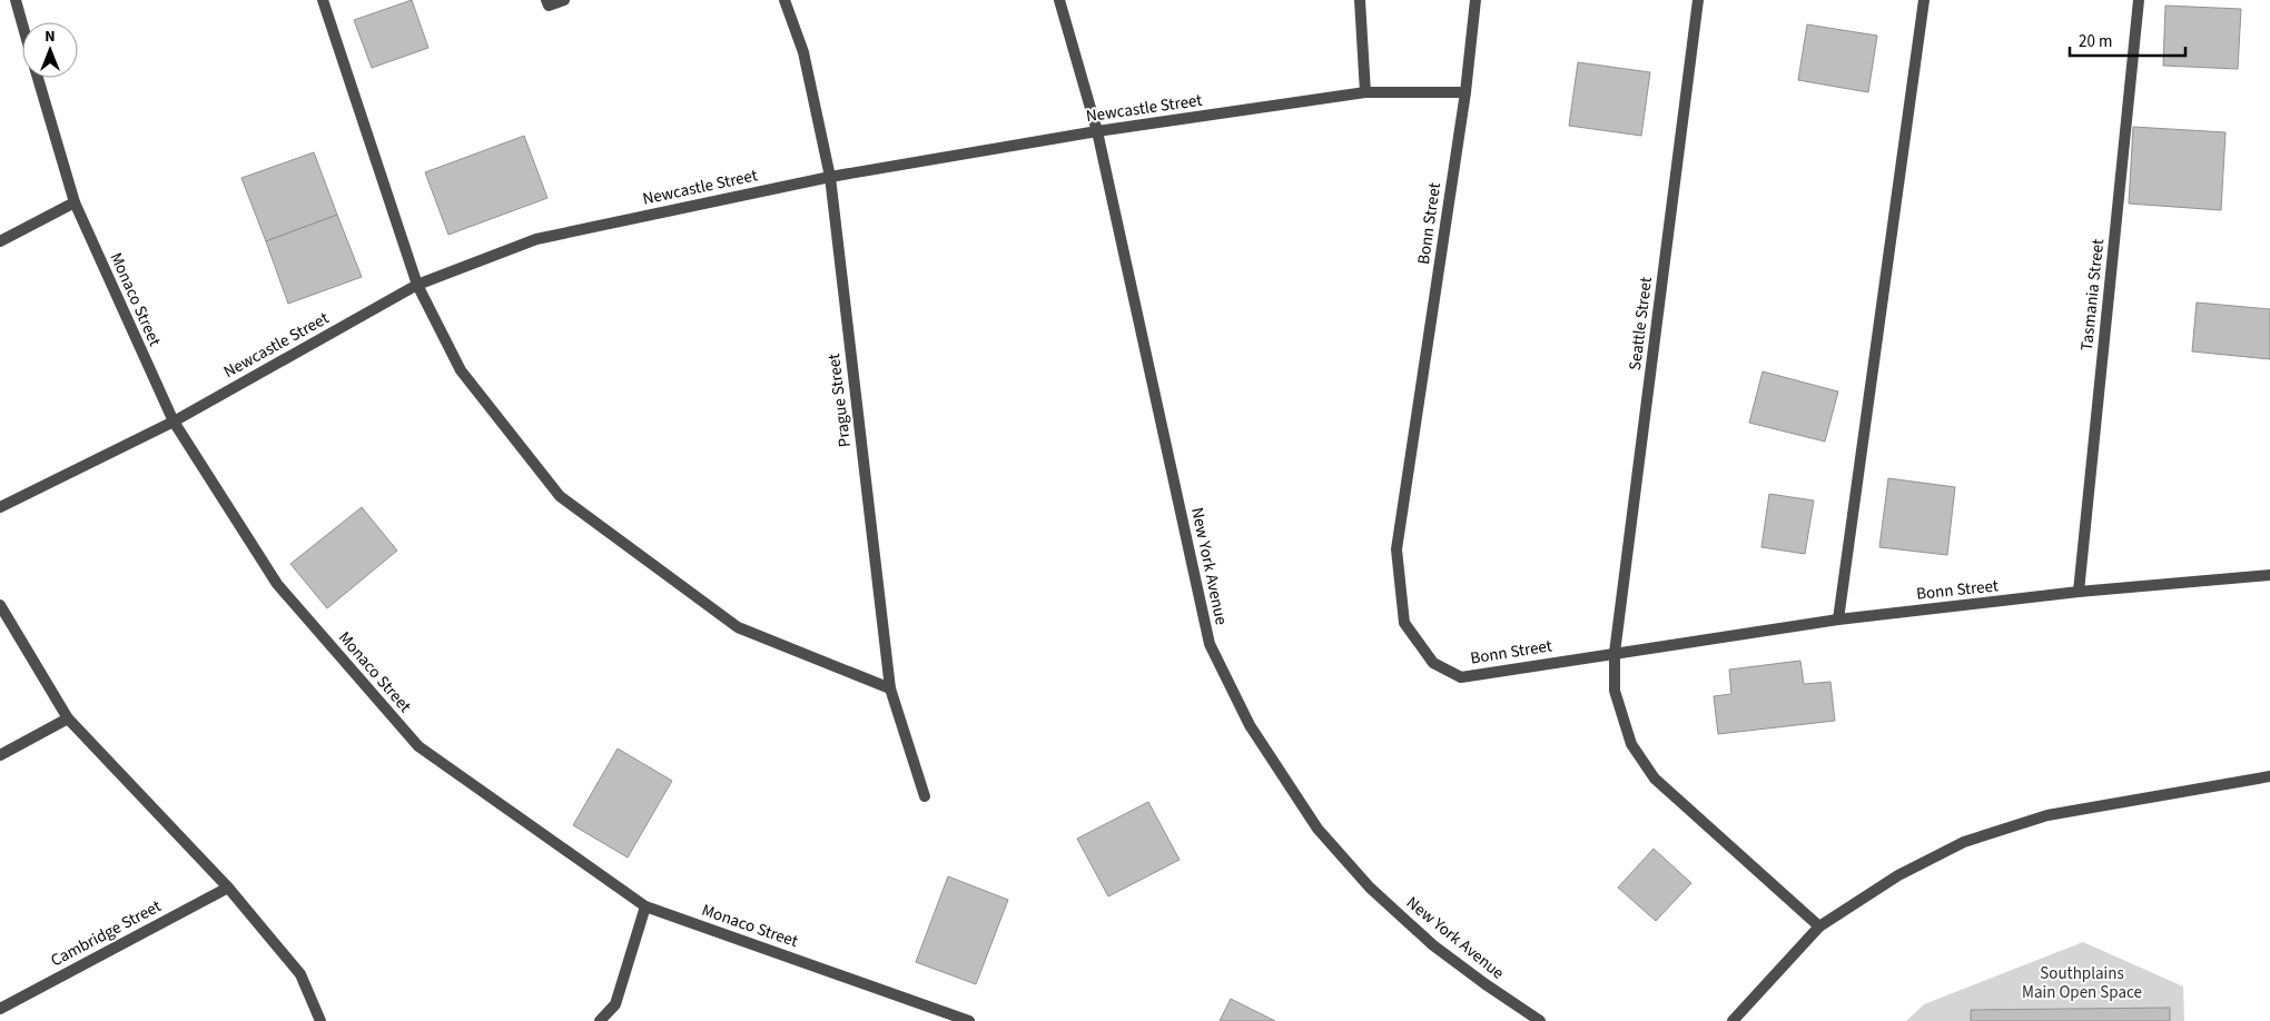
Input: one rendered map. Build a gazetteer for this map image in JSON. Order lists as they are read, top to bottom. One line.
{"streets":{"street":["Newcastle Street","Bonn Street","Tasmania Street","Monaco Street","Seattle Street","Prague Street","New York Avenue","Cambridge Street"]},"crossings":[["Newcastle Street","Bonn Street"],["Newcastle Street","Monaco Street"],["Newcastle Street","Prague Street"],["Newcastle Street","New York Avenue"],["Bonn Street","Tasmania Street"],["Bonn Street","Seattle Street"]],"parks":["Southplains Main Open Space"],"scale_bar":"20 m","north":"top"}
